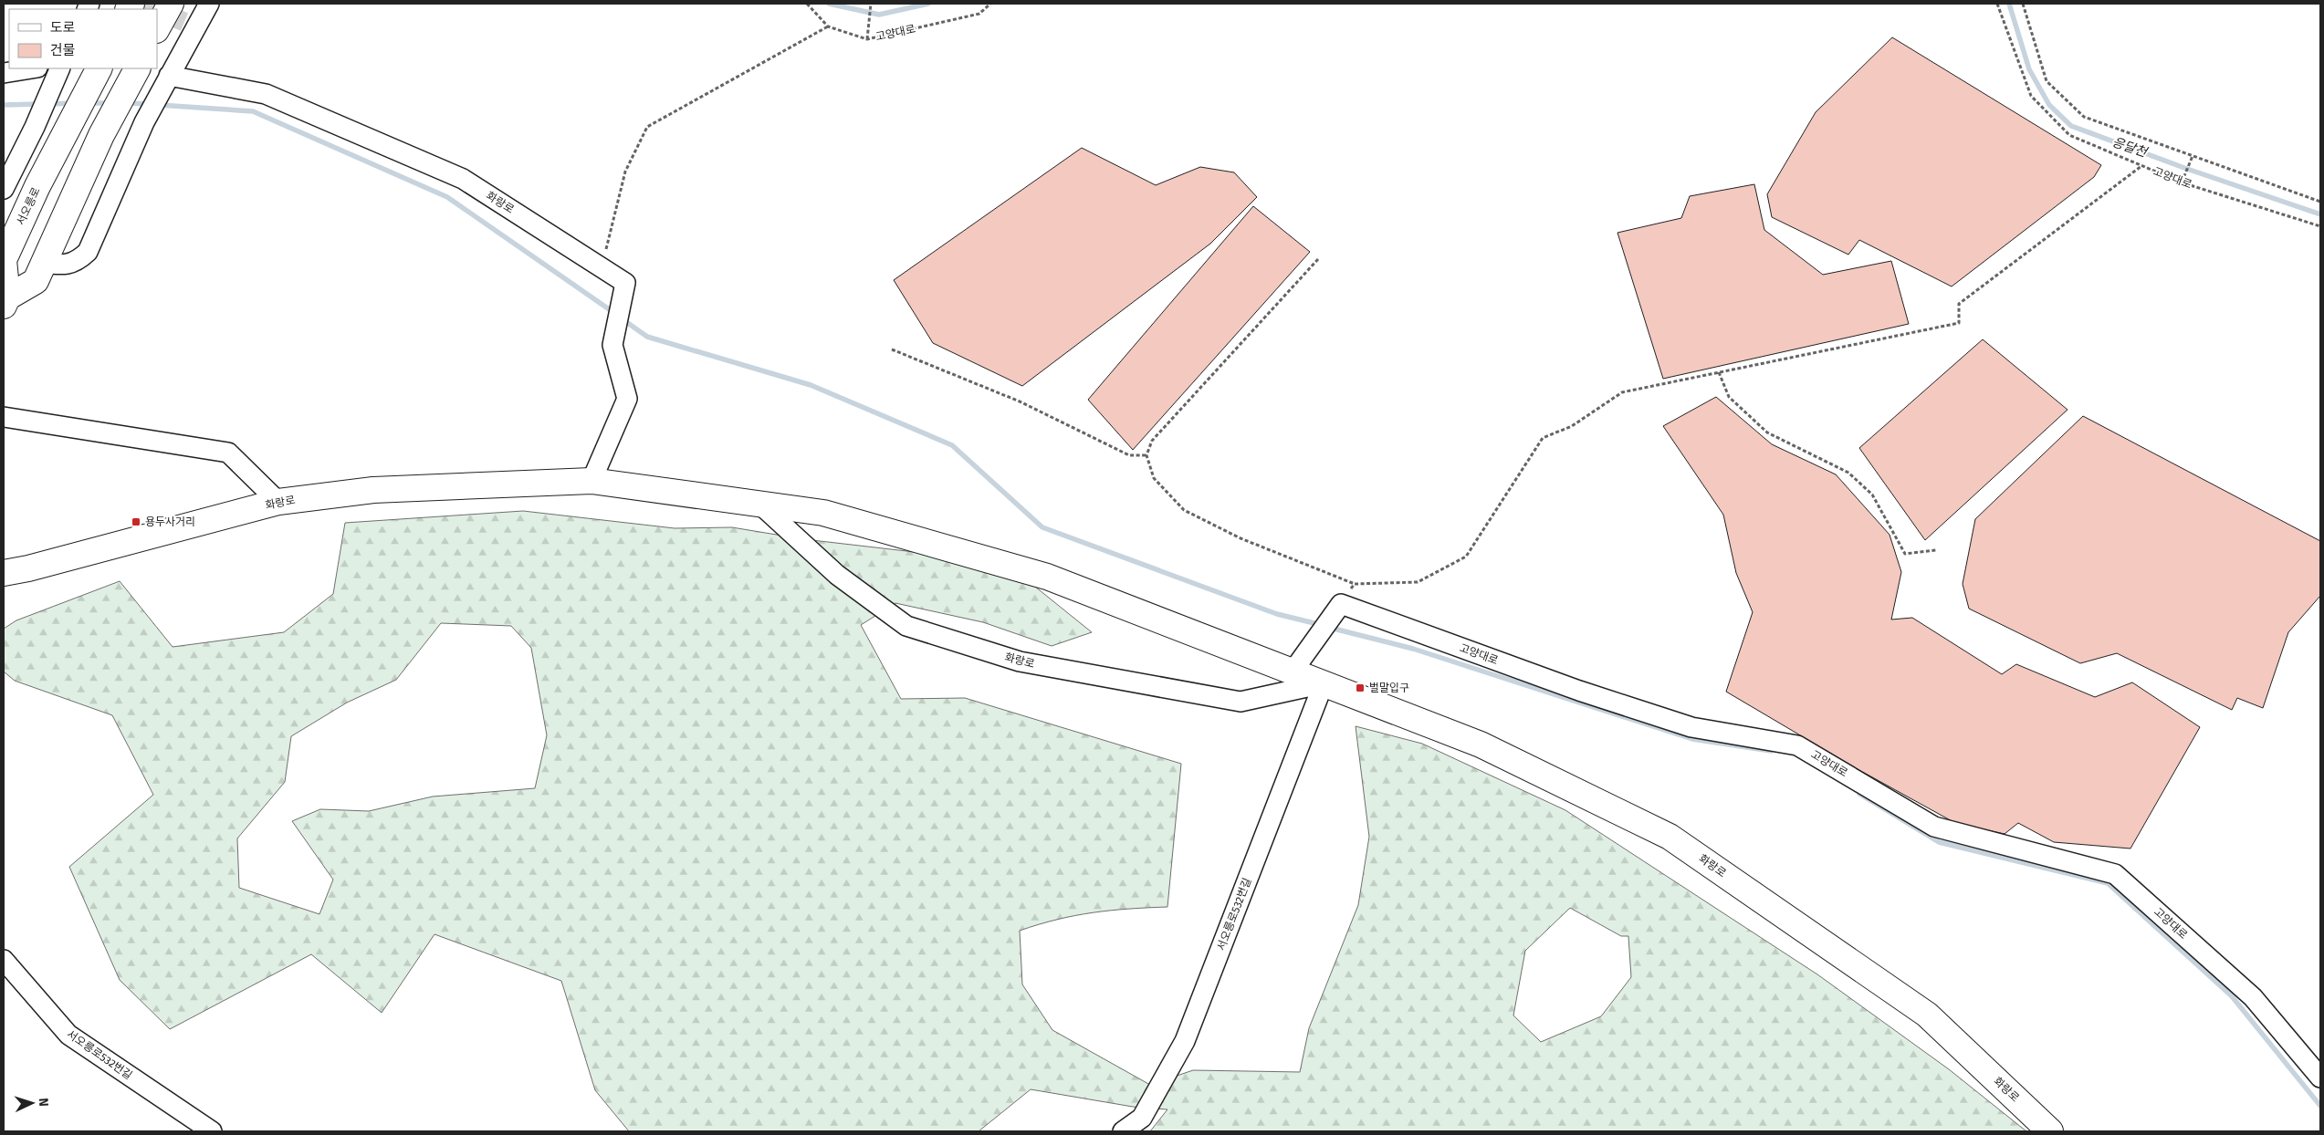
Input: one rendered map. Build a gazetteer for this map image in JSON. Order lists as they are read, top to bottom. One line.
{"streets":{"main road":["화랑로","서오릉로"],"street":["고양대로","서오릉로532번길"]},"crossings":[["화랑로","서오릉로532번길"]],"water":["응달천"],"places":{"transit":["용두사거리","벌말입구"]},"legend":["도로","건물"],"north":"right"}
